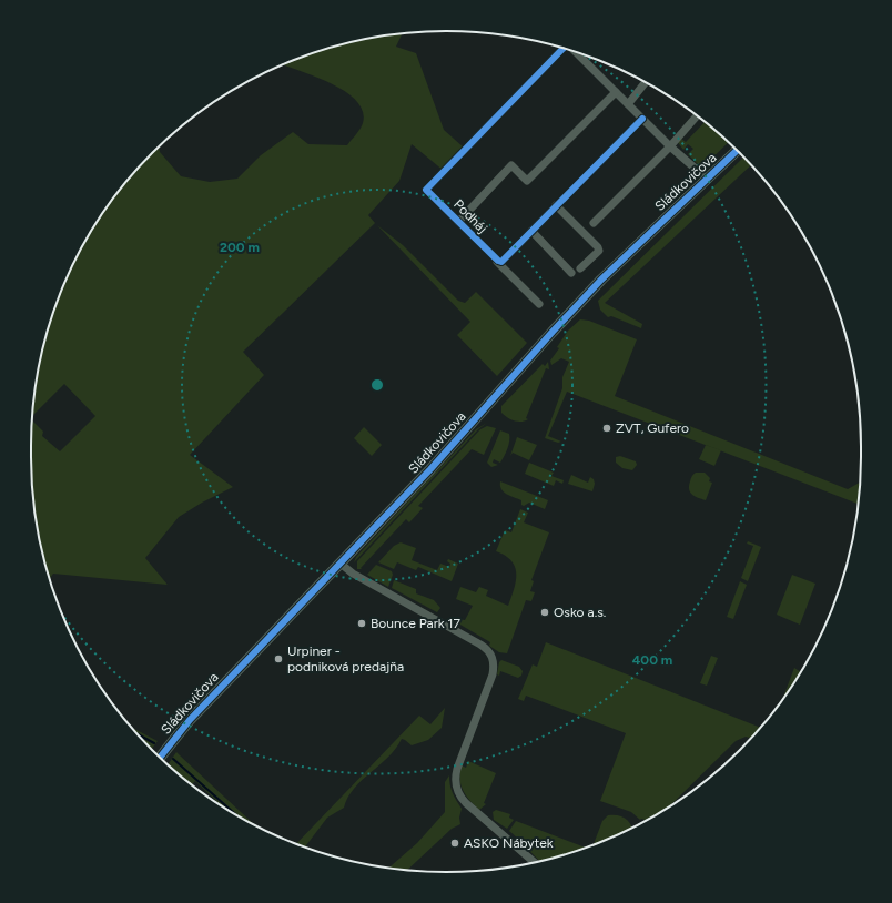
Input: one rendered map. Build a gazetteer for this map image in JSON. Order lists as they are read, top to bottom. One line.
{"streets":{"main road":["Sládkovičova"],"street":["Podháj"]},"crossings":[["Sládkovičova","Podháj"]],"places":["ZVT, Gufero","Osko a.s.","Bounce Park 17","Urpiner - podniková predajňa","ASKO Nábytek"],"rings":["200 m","400 m"]}
